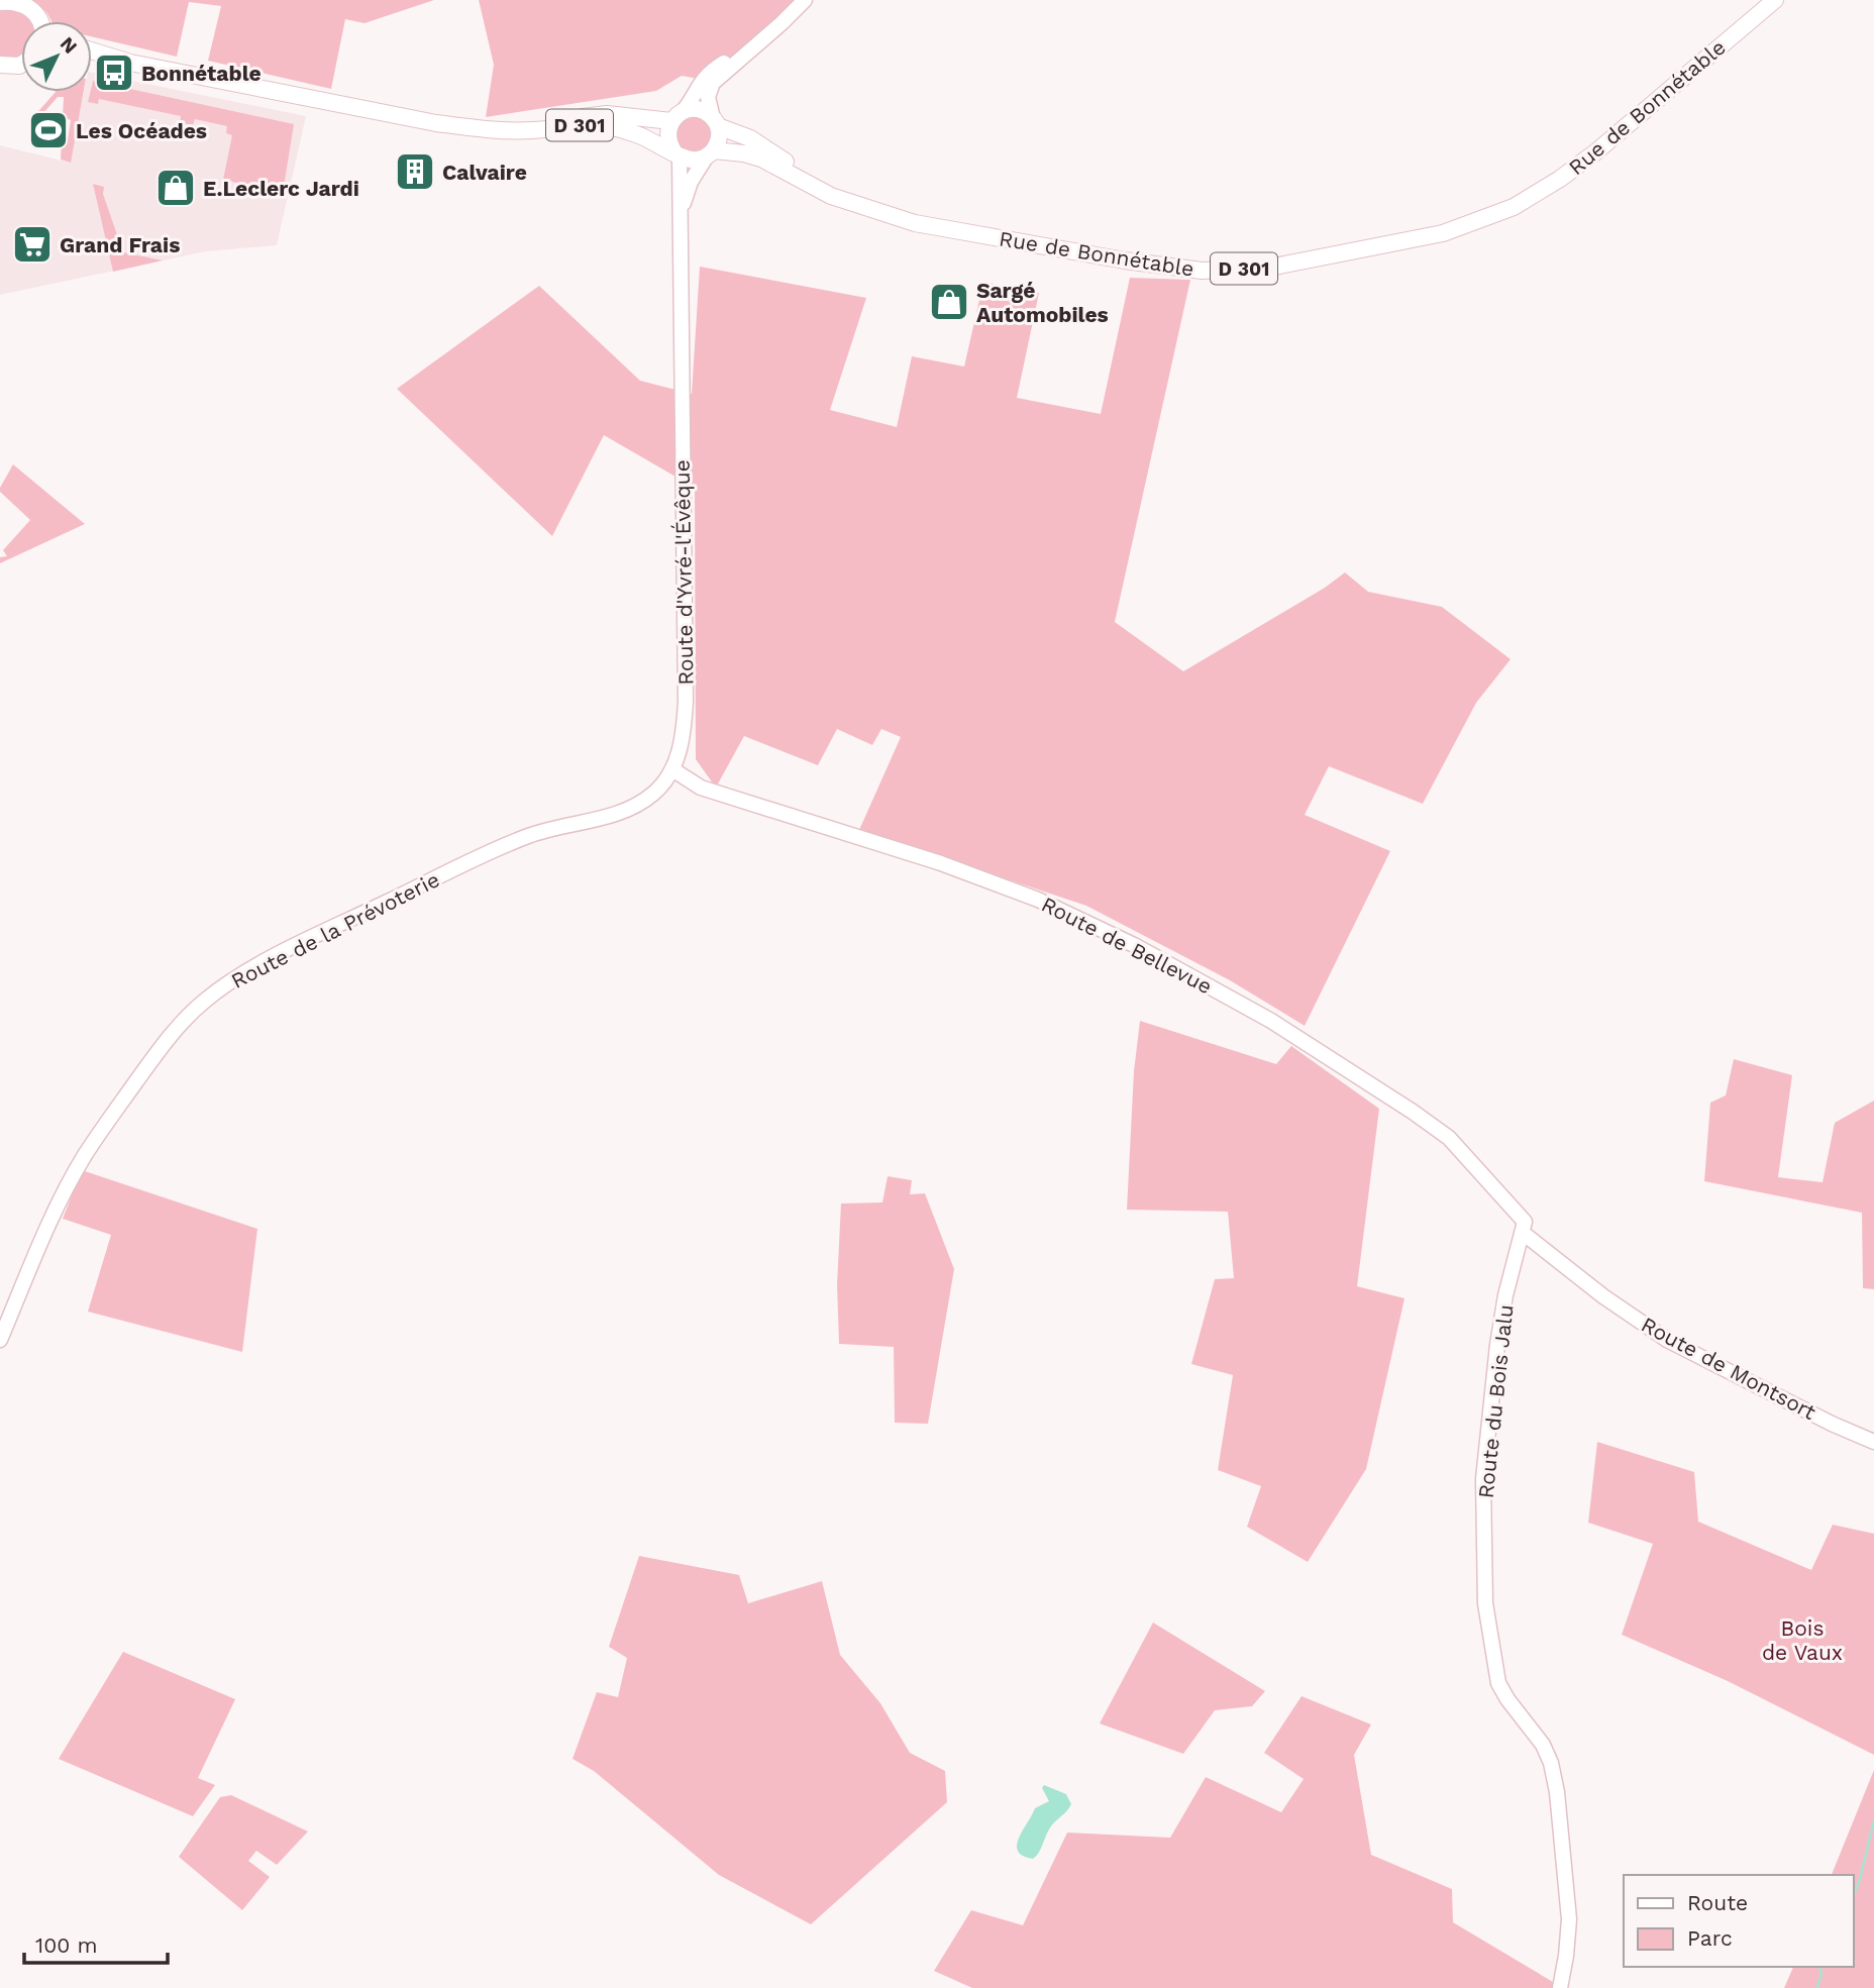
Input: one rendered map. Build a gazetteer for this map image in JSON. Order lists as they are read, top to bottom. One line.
{"streets":{"main road":["Rue de Bonnétable","D 301"],"street":["Route d'Yvré-l'Évêque","Route de la Prévoterie","Route de Bellevue","Route de Montsort","Route du Bois Jalu"]},"crossings":[["Rue de Bonnétable","D 301"],["D 301","Route d'Yvré-l'Évêque"],["Route d'Yvré-l'Évêque","Route de la Prévoterie"],["Route d'Yvré-l'Évêque","Route de Bellevue"],["Route de la Prévoterie","Route de Bellevue"],["Route de Bellevue","Route de Montsort"],["Route de Bellevue","Route du Bois Jalu"],["Route de Montsort","Route du Bois Jalu"]],"parks":["Bois de Vaux"],"places":{"bus stop":["Bonnétable"],"sports":["Les Océades"],"building":["Calvaire"],"shop":["E.Leclerc Jardi","Sargé Automobiles"],"supermarket":["Grand Frais"]},"legend":["Route","Parc"],"scale_bar":"100 m","north":"top right"}
